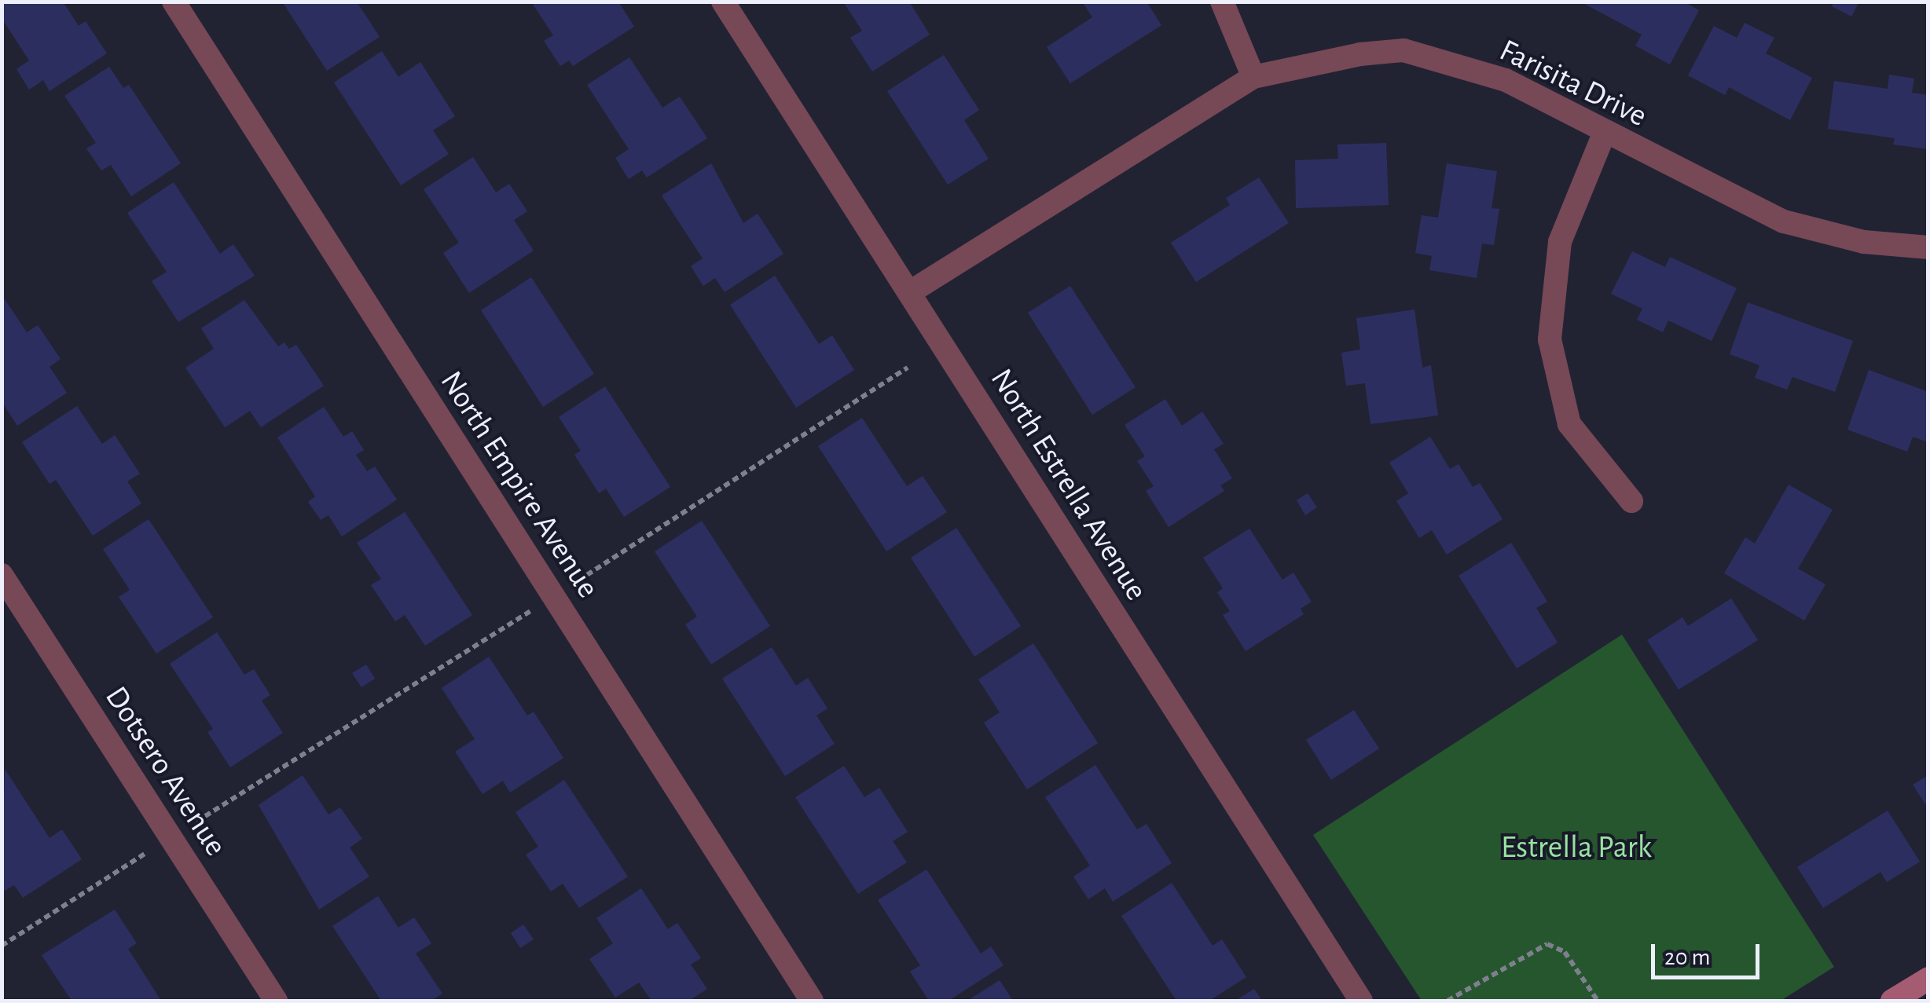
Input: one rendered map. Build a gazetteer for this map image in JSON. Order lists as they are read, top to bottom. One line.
{"streets":{"street":["Farisita Drive","North Empire Avenue","North Estrella Avenue","Dotsero Avenue"]},"crossings":[["Farisita Drive","North Estrella Avenue"]],"parks":["Estrella Park"],"scale_bar":"20 m"}
